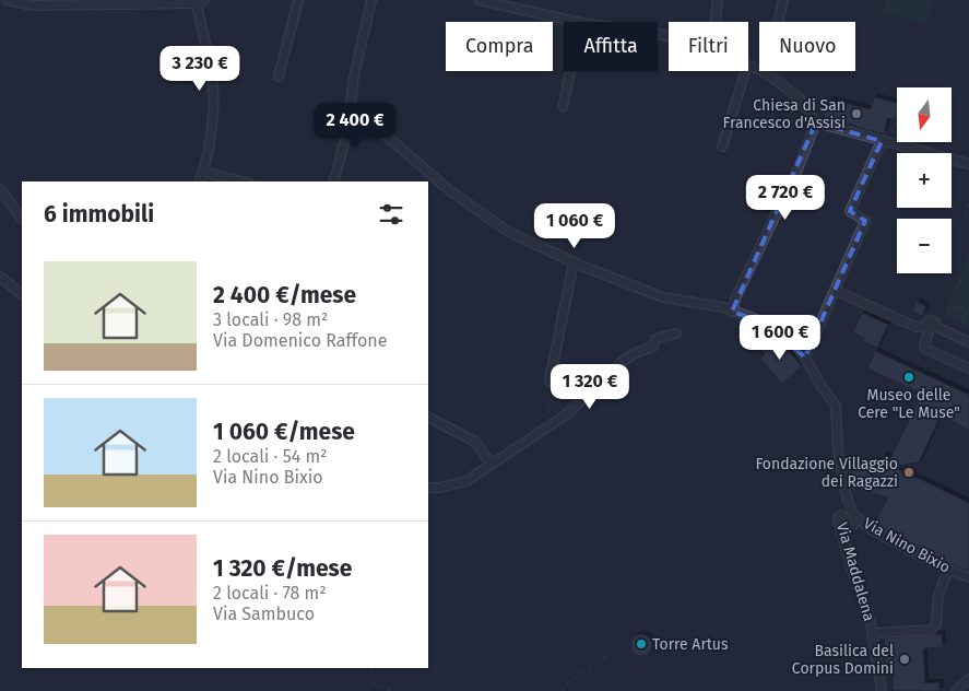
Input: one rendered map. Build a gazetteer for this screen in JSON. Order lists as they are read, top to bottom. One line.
{"streets":{"street":["Via Nino Bixio","Via Maddalena"]},"crossings":[["Via Nino Bixio","Via Maddalena"]],"places":["Chiesa di San Francesco d'Assisi","Museo delle Cere \"Le Muse\"","Fondazione Villaggio dei Ragazzi","Torre Artus","Basilica del Corpus Domini"],"north":"bottom","page":{"chip":["Compra","Affitta","Filtri","Nuovo"],"price":["3 230 €","2 400 €","2 720 €","1 060 €","1 600 €","1 320 €"],"map_buttons":["+","−"],"heading":"6 immobili","list":[{"name":"2 400 €/mese","note":"3 locali · 98 m² · Via Domenico Raffone"},{"name":"1 060 €/mese","note":"2 locali · 54 m² · Via Nino Bixio"},{"name":"1 320 €/mese","note":"2 locali · 78 m² · Via Sambuco"}]}}
